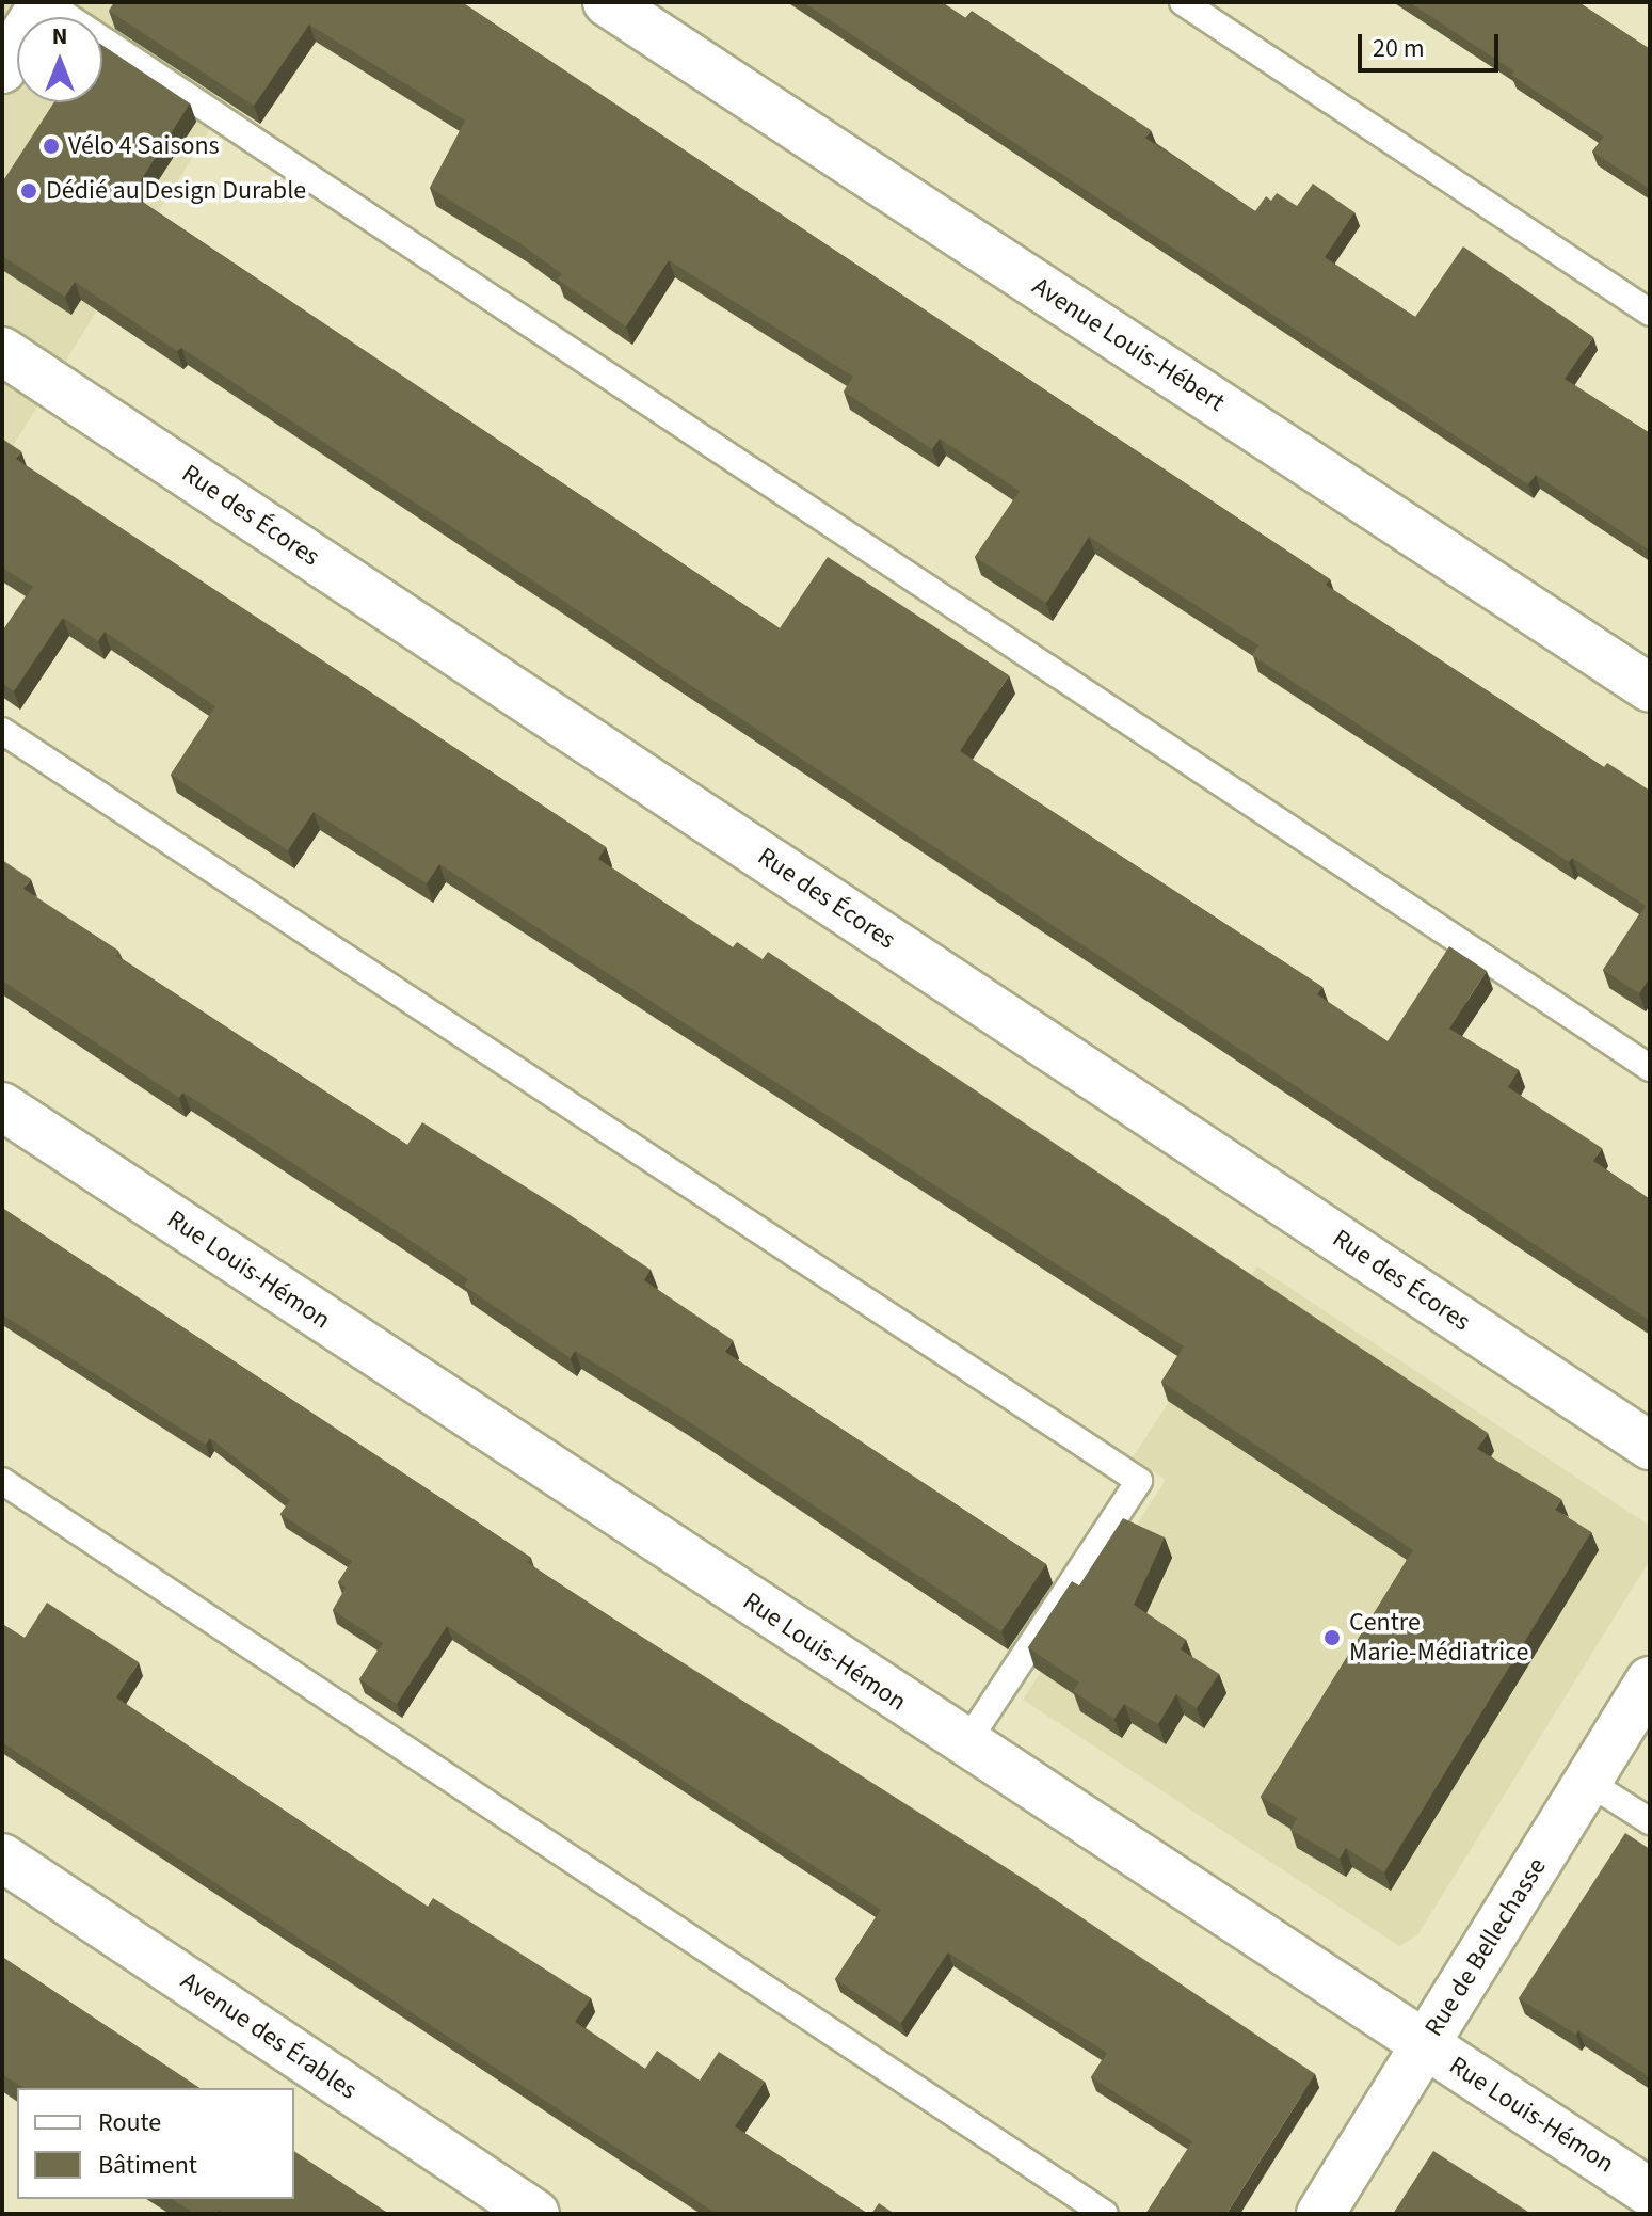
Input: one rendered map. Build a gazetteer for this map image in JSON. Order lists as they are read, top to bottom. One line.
{"streets":{"street":["Avenue Louis-Hébert","Rue des Écores","Rue Louis-Hémon","Rue de Bellechasse","Avenue des Érables"]},"crossings":[["Rue Louis-Hémon","Rue de Bellechasse"]],"places":["Vélo 4 Saisons","Dédié au Design Durable","Centre Marie-Médiatrice"],"legend":["Route","Bâtiment"],"scale_bar":"20 m","north":"top"}
